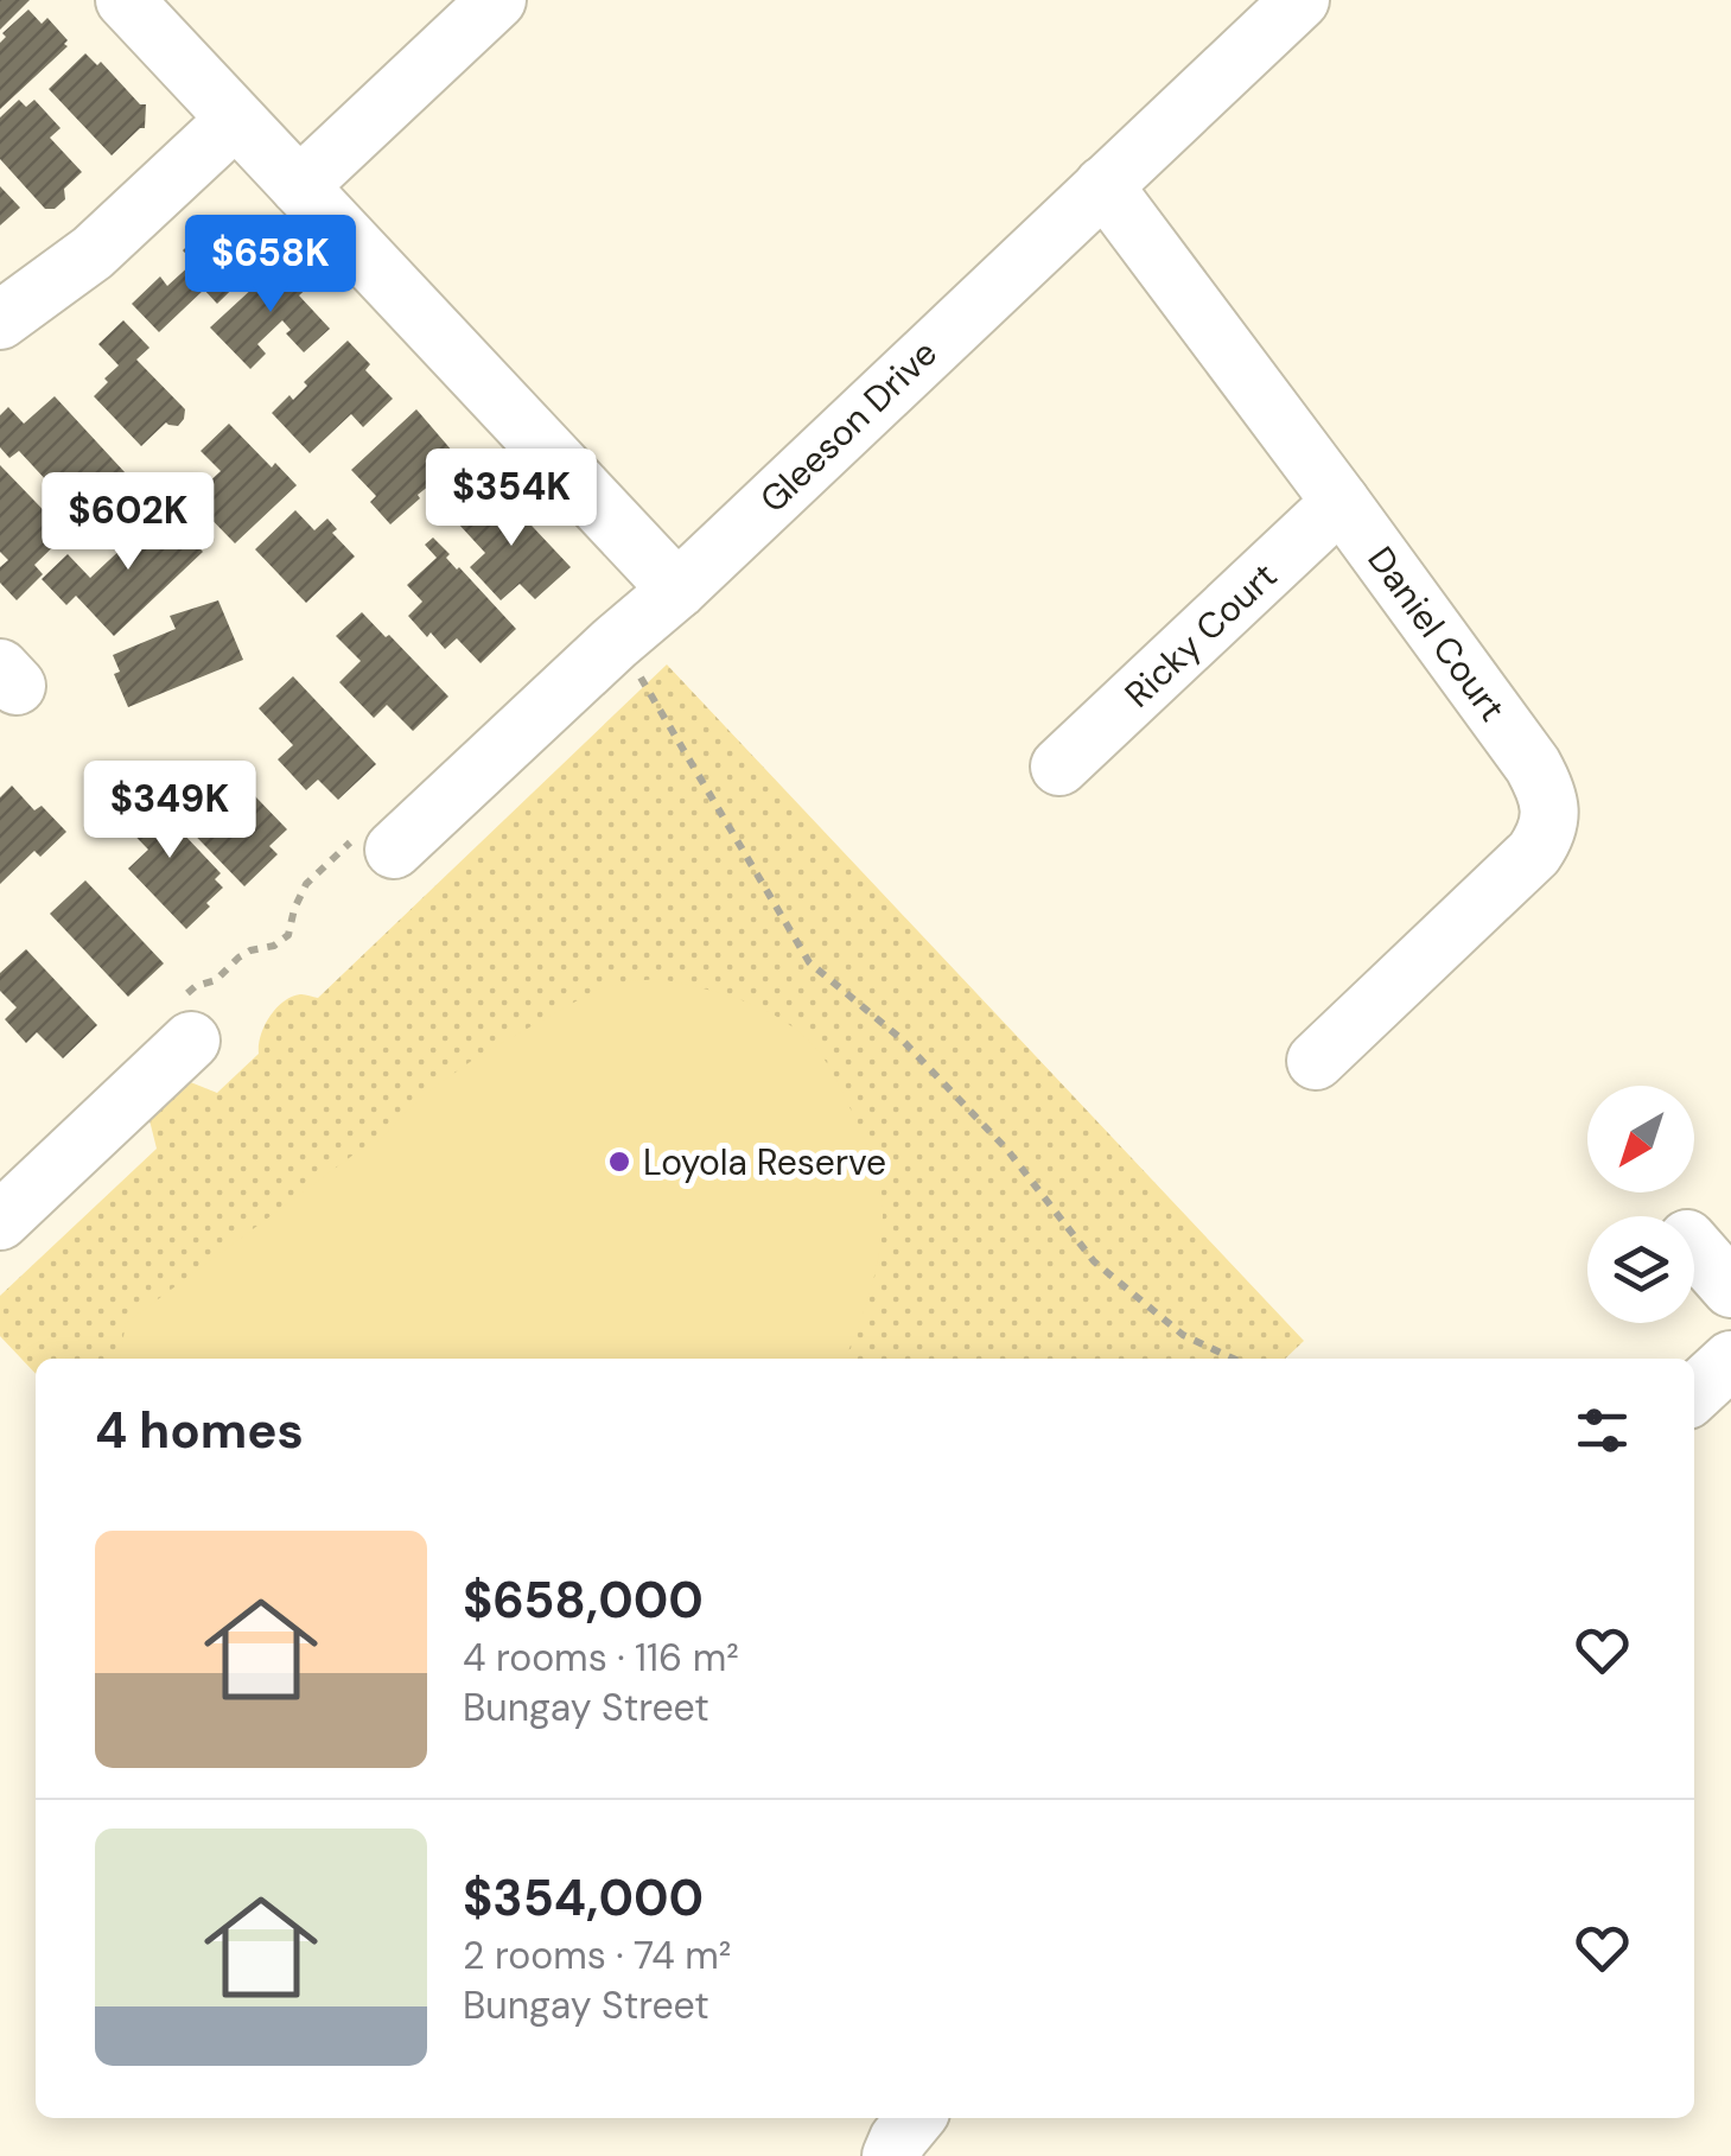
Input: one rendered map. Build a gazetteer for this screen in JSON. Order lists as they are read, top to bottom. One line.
{"streets":{"street":["Gleeson Drive","Daniel Court","Ricky Court"]},"crossings":[["Gleeson Drive","Daniel Court"],["Daniel Court","Ricky Court"]],"places":["Loyola Reserve"],"north":"bottom left","page":{"price":["$658K","$354K","$602K","$349K"],"heading":"4 homes","list":[{"name":"$658,000","note":"4 rooms · 116 m² · Bungay Street"},{"name":"$354,000","note":"2 rooms · 74 m² · Bungay Street"}]}}
